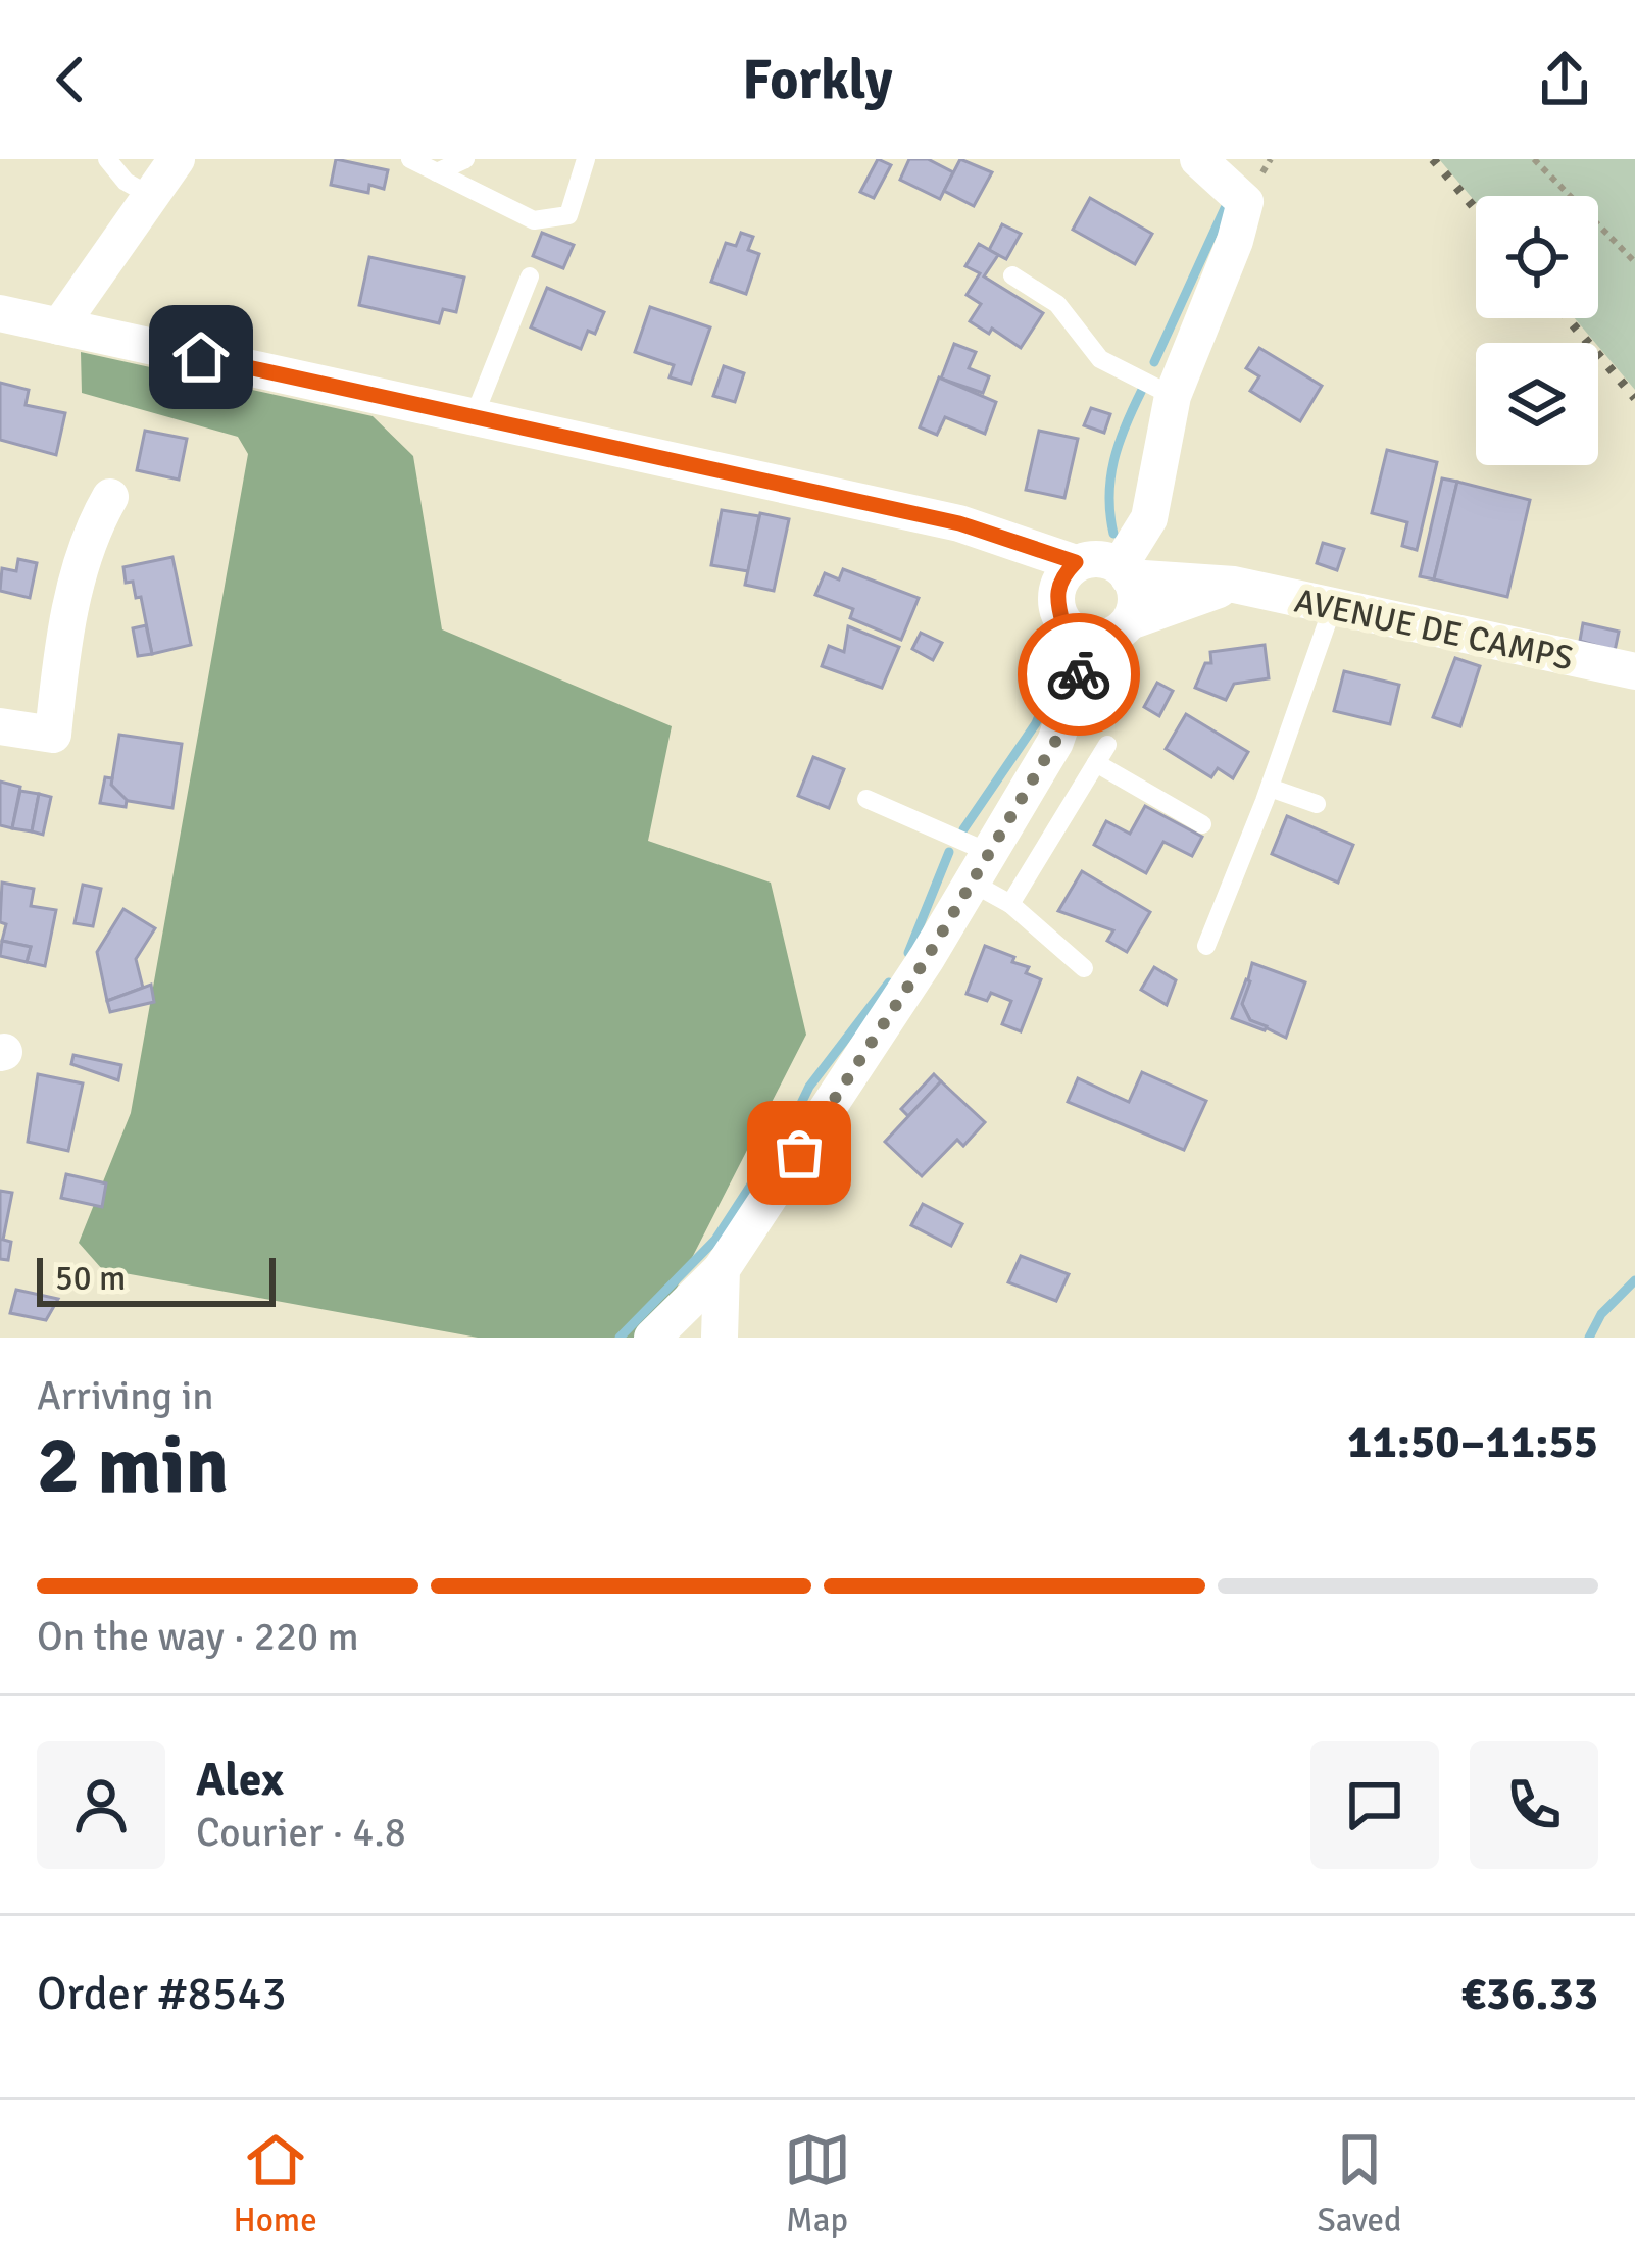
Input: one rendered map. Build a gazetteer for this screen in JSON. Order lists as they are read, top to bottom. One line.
{"streets":{"street":["AVENUE DE CAMPS"]},"scale_bar":"50 m","page":{"header":"Forkly","scale":"50 m","heading":["2 min","Arriving in","11:50–11:55"],"panel":["Alex","Courier · 4.8","Order #8543","€36.33"],"bar":"On the way · 220 m","tabs":["Home","Map","Saved"]}}
